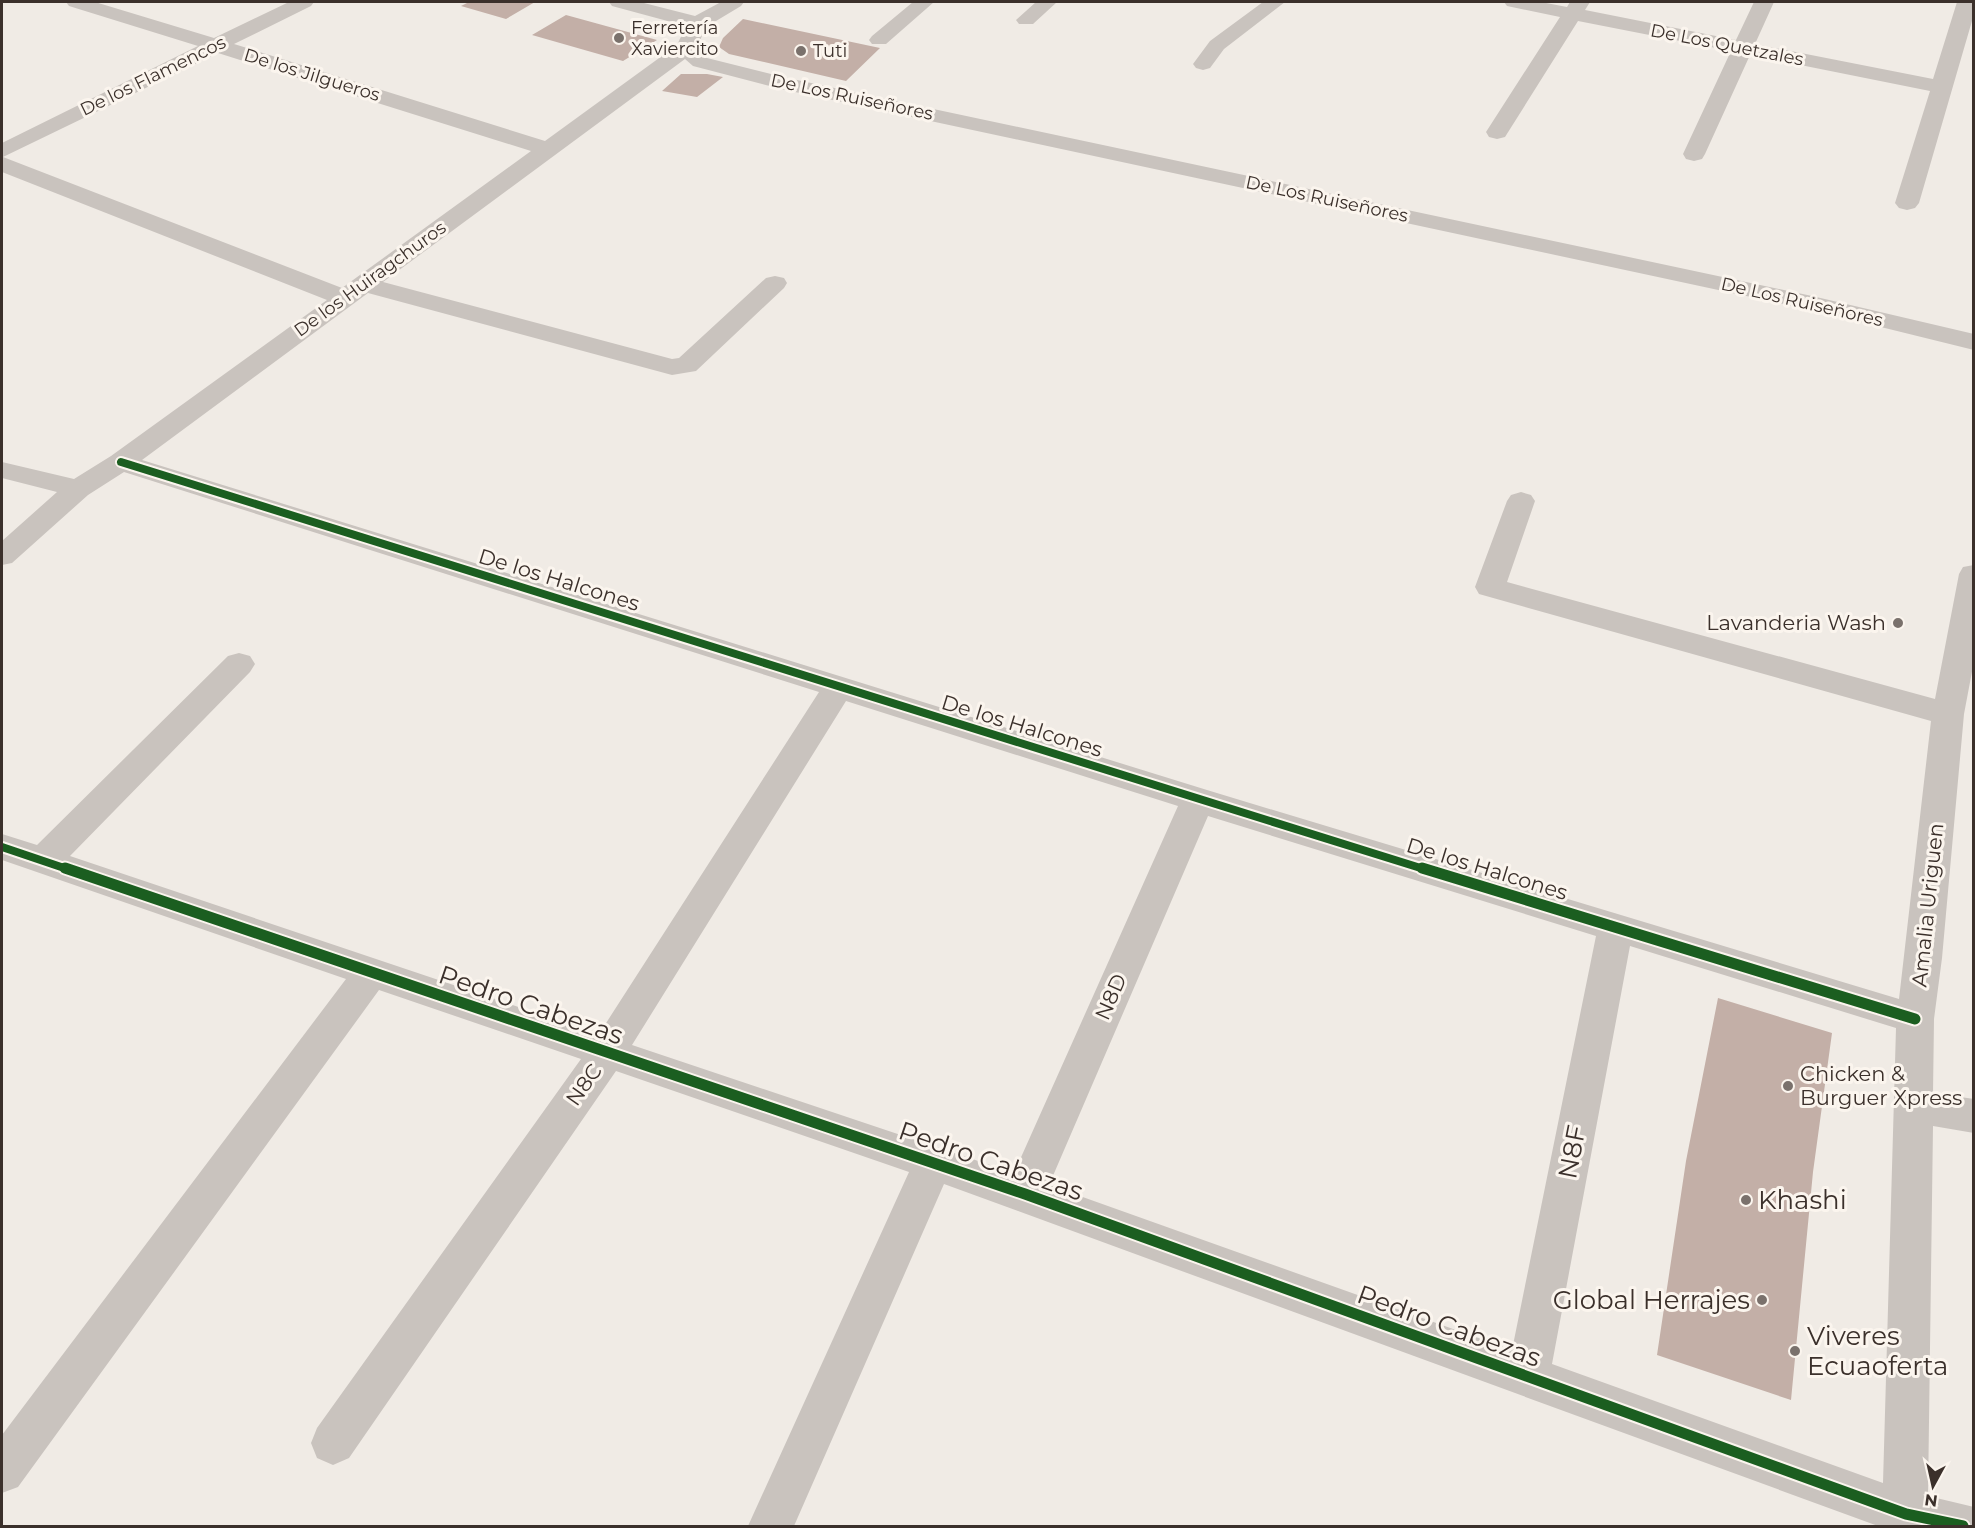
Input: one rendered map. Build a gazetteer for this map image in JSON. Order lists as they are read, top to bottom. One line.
{"streets":{"street":["De Los Quetzales","De los Jilgueros","De los Flamencos","De Los Ruiseñores","De los Huiragchuros","De los Halcones","Amalia Uriguen","N8D","Pedro Cabezas","N8C","N8F"]},"crossings":[["De los Jilgueros","De los Flamencos"],["De los Jilgueros","De los Huiragchuros"],["De Los Ruiseñores","De los Huiragchuros"],["De los Huiragchuros","De los Halcones"],["De los Halcones","Amalia Uriguen"],["De los Halcones","N8D"],["De los Halcones","N8C"],["De los Halcones","N8F"],["Amalia Uriguen","Pedro Cabezas"],["N8D","Pedro Cabezas"],["Pedro Cabezas","N8C"],["Pedro Cabezas","N8F"]],"places":["Ferretería Xaviercito","Tuti","Lavanderia Wash","Chicken & Burguer Xpress","Khashi","Global Herrajes","Viveres Ecuaoferta"],"north":"bottom"}
